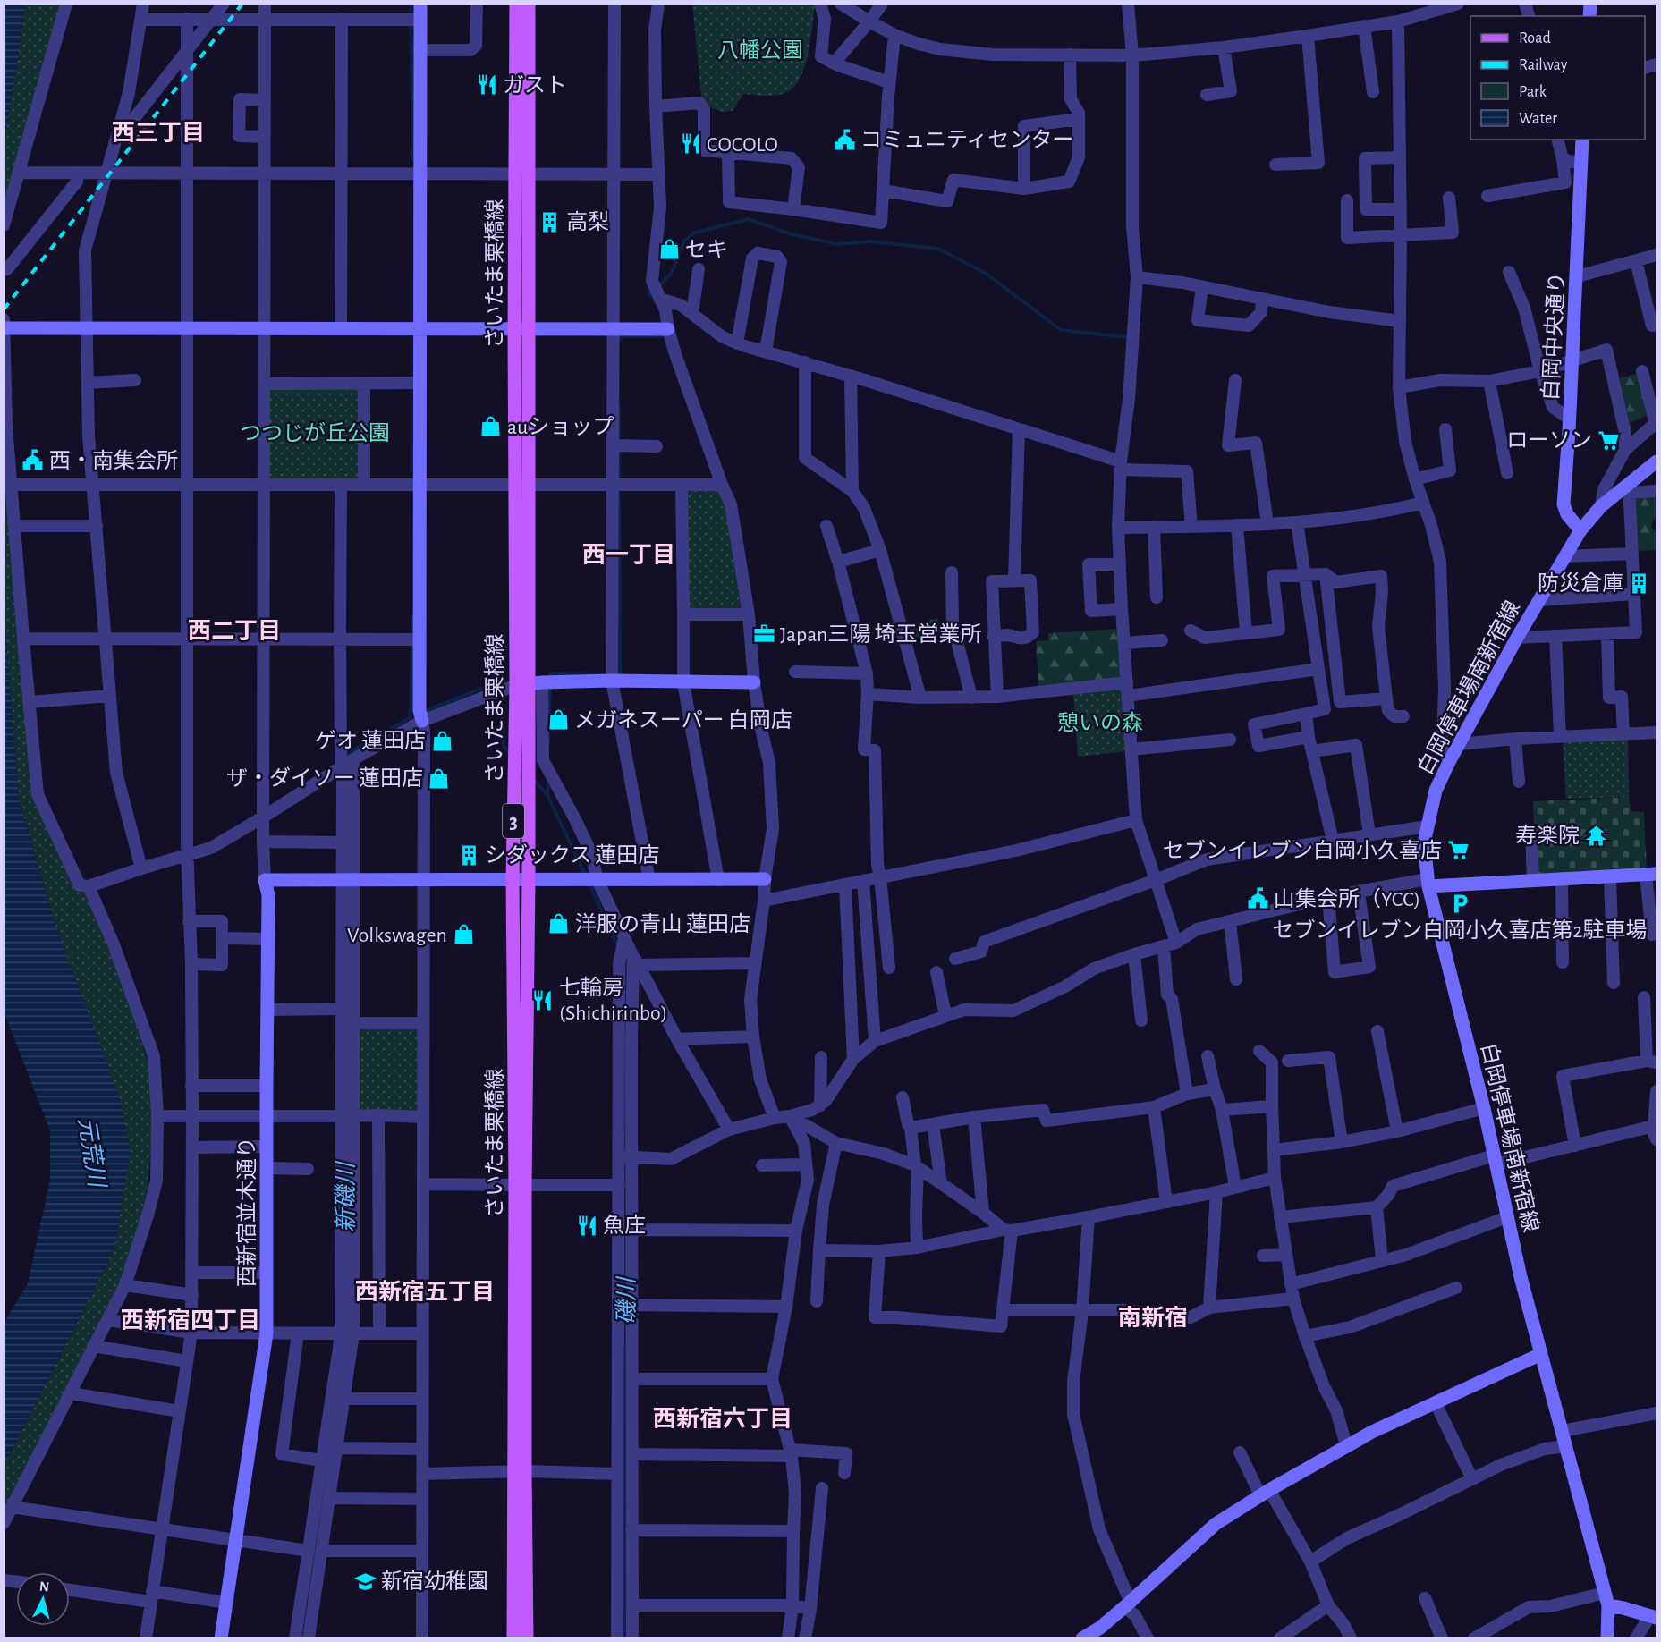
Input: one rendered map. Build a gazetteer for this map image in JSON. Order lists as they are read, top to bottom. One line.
{"streets":{"main road":["さいたま栗橋線","3"],"street":["白岡中央通り","白岡停車場南新宿線","西新宿並木通り"]},"crossings":[["白岡中央通り","白岡停車場南新宿線"]],"districts":["西三丁目","西一丁目","西二丁目","西新宿五丁目","南新宿","西新宿四丁目","西新宿六丁目"],"water":["元荒川","新磯川","磯川"],"parks":["八幡公園","つつじが丘公園","憩いの森"],"places":{"restaurant":["ガスト","COCOLO","七輪房 (Shichirinbo)","魚庄"],"public building":["コミュニティセンター","西・南集会所","山集会所（YCC)"],"building":["高梨","防災倉庫","シダックス 蓮田店"],"shop":["セキ","auショップ","メガネスーパー 白岡店","ゲオ 蓮田店","ザ・ダイソー 蓮田店","洋服の青山 蓮田店","Volkswagen"],"supermarket":["ローソン","セブンイレブン白岡小久喜店"],"office":["Japan三陽 埼玉営業所"],"temple":["寿楽院"],"parking":["セブンイレブン白岡小久喜店第2駐車場"],"school or university":["新宿幼稚園"]},"legend":["Road","Railway","Park","Water"],"north":"top"}
